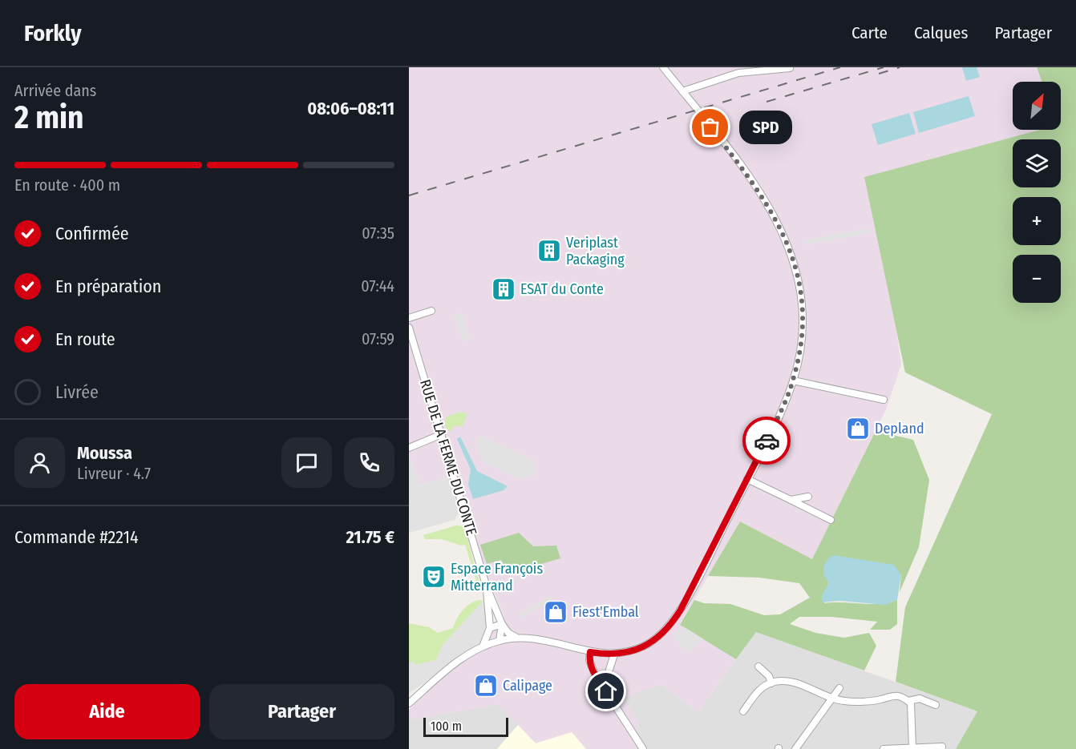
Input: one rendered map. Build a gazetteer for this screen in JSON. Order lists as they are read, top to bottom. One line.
{"streets":{"street":["RUE DE LA FERME DU CONTE"]},"places":{"other":["SPD"],"building":["Veriplast Packaging","ESAT du Conte"],"shop":["Depland","Fiest'Embal","Calipage"],"theatre":["Espace François Mitterrand"]},"scale_bar":"100 m","north":"top right","page":{"header":"Forkly","nav":["Carte","Calques","Partager"],"heading":["2 min","Arrivée dans","08:06–08:11"],"panel":["Moussa","Livreur · 4.7","Commande #2214","21.75 €"],"map_buttons":["+","−"],"bubble":"SPD","bar":"En route · 400 m","list":[["Confirmée","07:35"],["En préparation","07:44"],["En route","07:59"],"Livrée"],"buttons":["Aide","Partager"],"scale":"100 m"}}
